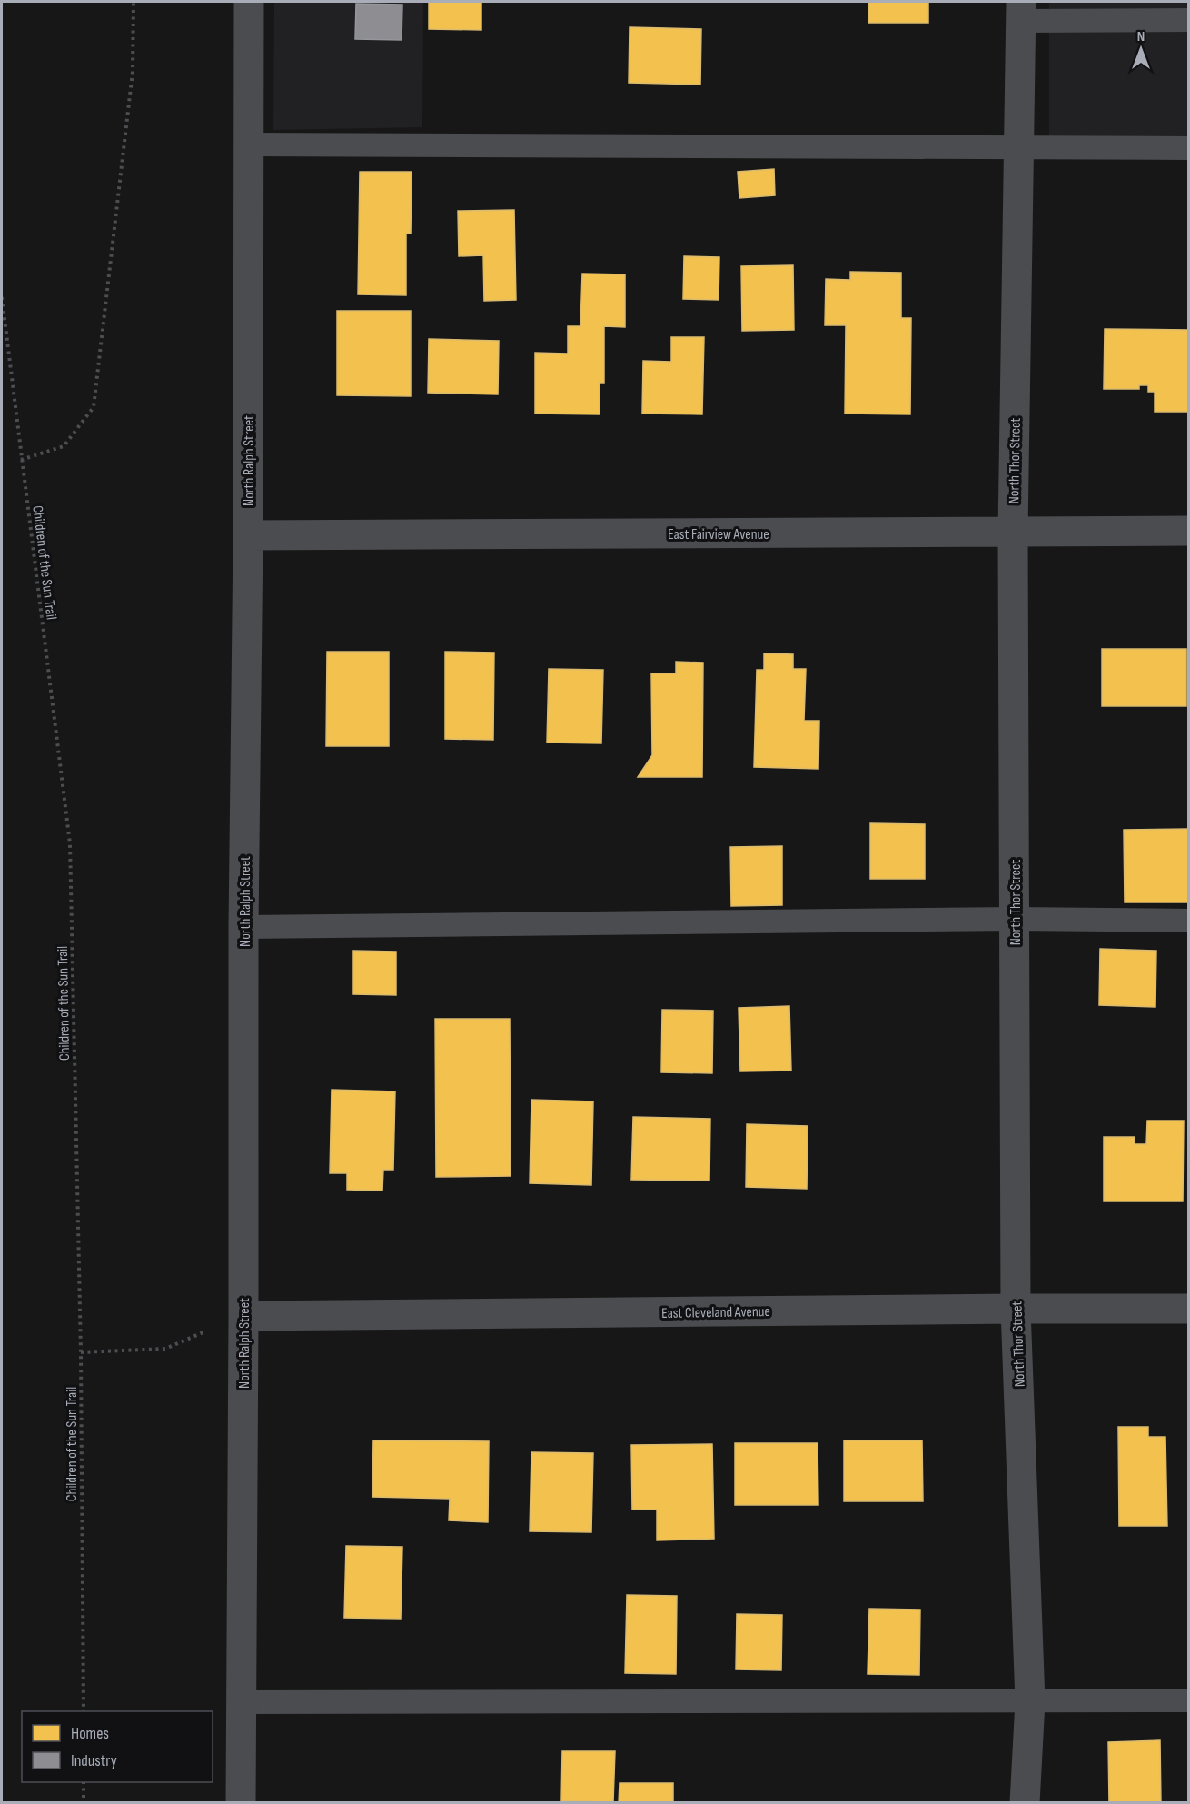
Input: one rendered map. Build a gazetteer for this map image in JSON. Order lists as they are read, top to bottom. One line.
{"streets":{"street":["North Ralph Street","North Thor Street","East Fairview Avenue","East Cleveland Avenue"],"path":["Children of the Sun Trail"]},"crossings":[["North Ralph Street","East Fairview Avenue"],["North Ralph Street","East Cleveland Avenue"],["North Thor Street","East Fairview Avenue"],["North Thor Street","East Cleveland Avenue"]],"legend":["Homes","Industry"],"north":"top"}
